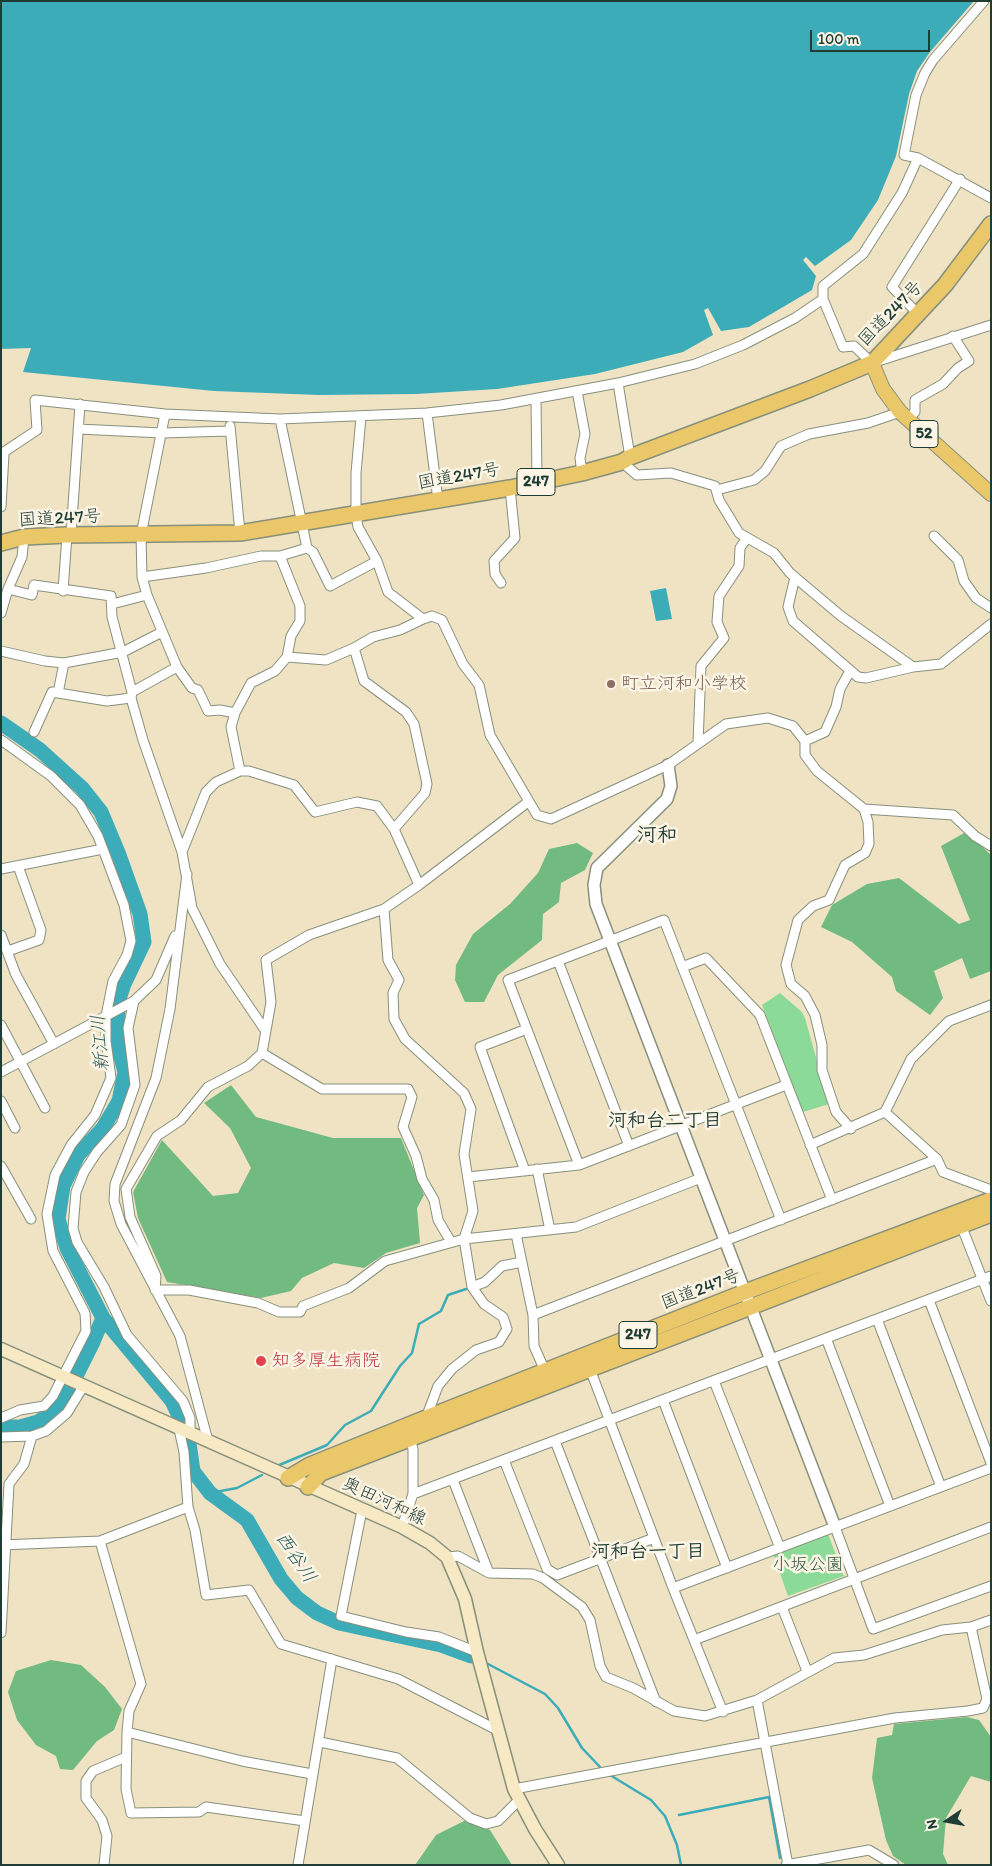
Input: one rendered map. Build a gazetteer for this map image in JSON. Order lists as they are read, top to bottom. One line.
{"streets":{"highway":["国道247号","247"],"main road":["52","奥田河和線"]},"crossings":[["国道247号","52"],["国道247号","奥田河和線"]],"districts":["河和","河和台二丁目","河和台一丁目"],"water":["新江川","西谷川"],"parks":["小坂公園"],"places":["町立河和小学校","知多厚生病院"],"scale_bar":"100 m","north":"left"}
